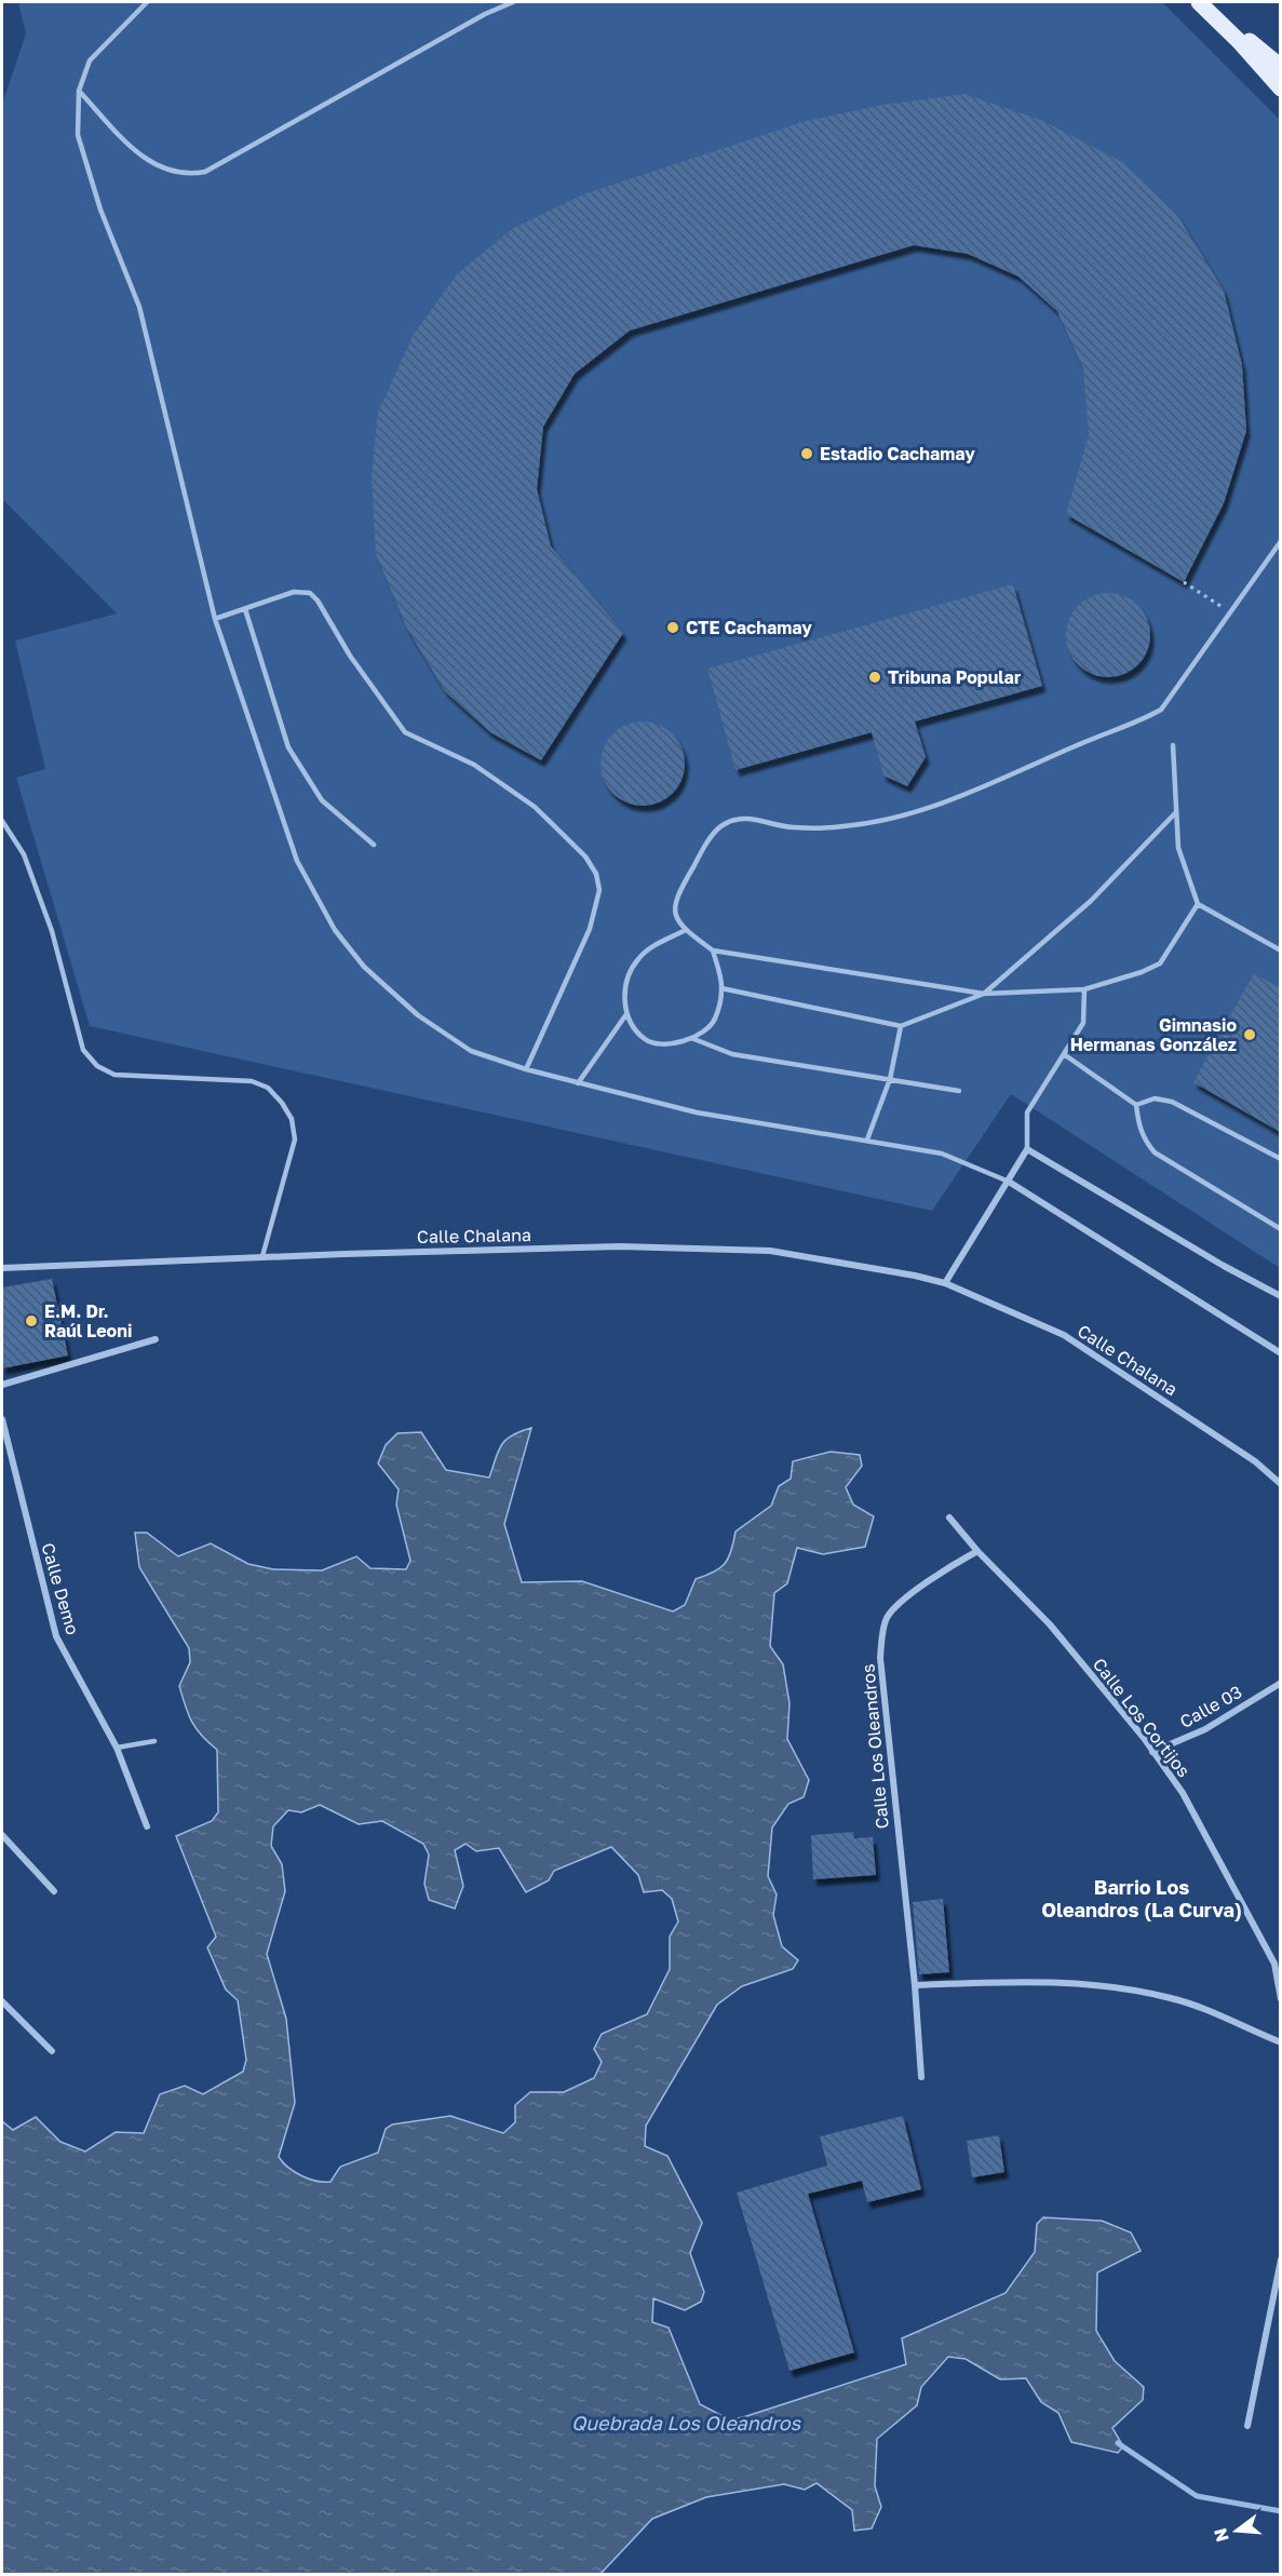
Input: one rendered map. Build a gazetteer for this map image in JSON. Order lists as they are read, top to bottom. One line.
{"streets":{"street":["Calle Chalana","Calle Demo","Calle 03","Calle Los Cortijos","Calle Los Oleandros"]},"crossings":[["Calle 03","Calle Los Cortijos"],["Calle Los Cortijos","Calle Los Oleandros"]],"districts":["Barrio Los Oleandros (La Curva)"],"water":["Quebrada Los Oleandros"],"places":["Estadio Cachamay","CTE Cachamay","Tribuna Popular","Gimnasio Hermanas González","E.M. Dr. Raúl Leoni"],"north":"left"}
